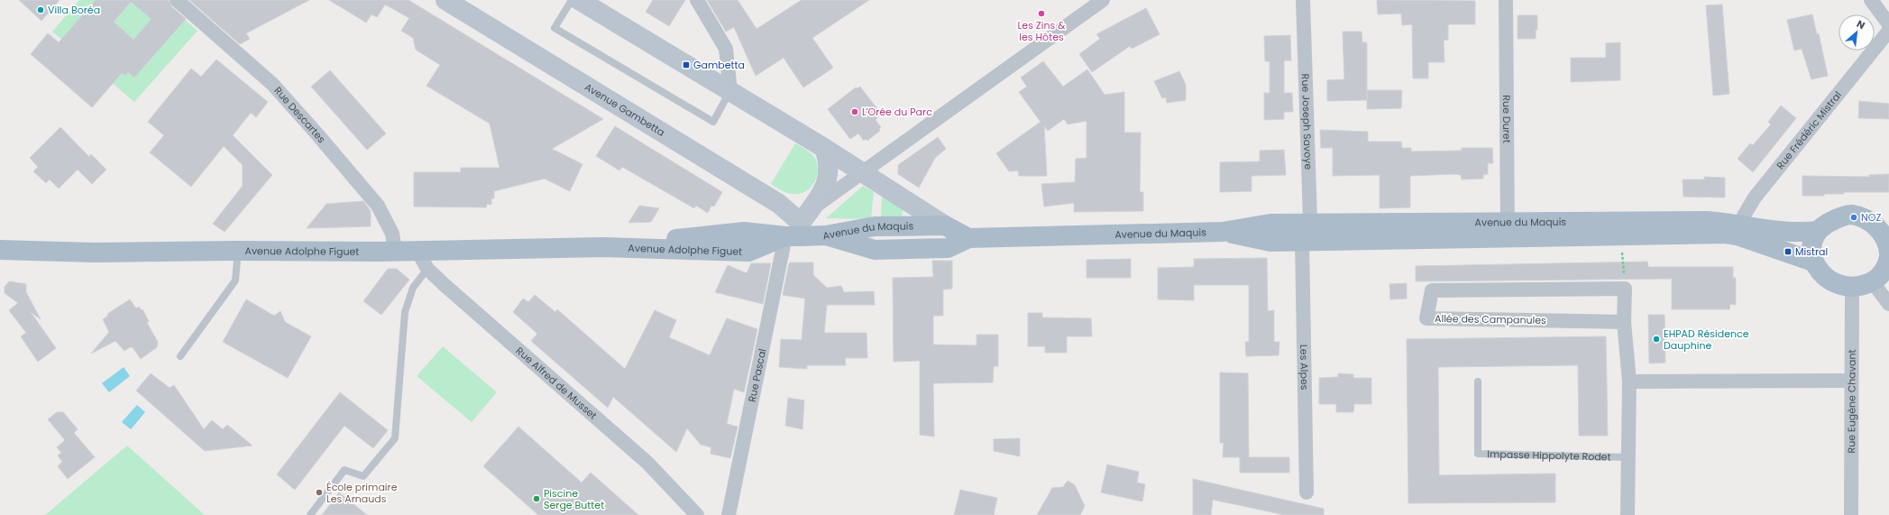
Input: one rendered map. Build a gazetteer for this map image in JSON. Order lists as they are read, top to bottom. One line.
{"streets":{"main road":["Avenue Gambetta","Avenue du Maquis","Avenue Adolphe Figuet"],"street":["Rue Descartes","Rue Duret","Rue Joseph Savoye","Rue Frédéric Mistral","Allée des Campanules","Les Alpes","Rue Pascal","Rue Alfred de Musset","Rue Eugène Chavant"],"lane":["Impasse Hippolyte Rodet"]},"crossings":[["Avenue Gambetta","Avenue Adolphe Figuet"],["Avenue Gambetta","Rue Pascal"],["Rue Descartes","Avenue Adolphe Figuet"],["Rue Duret","Avenue du Maquis"],["Rue Joseph Savoye","Avenue du Maquis"],["Rue Joseph Savoye","Les Alpes"],["Rue Frédéric Mistral","Avenue du Maquis"],["Avenue du Maquis","Avenue Adolphe Figuet"],["Avenue du Maquis","Les Alpes"],["Avenue du Maquis","Rue Eugène Chavant"],["Avenue Adolphe Figuet","Rue Pascal"],["Avenue Adolphe Figuet","Rue Alfred de Musset"]],"places":{"other":["Villa Boréa","Les Zins & les Hôtes","L'Orée du Parc","NOZ","EHPAD Résidence Dauphine","École primaire Les Arnauds","Piscine Serge Buttet"],"transit":["Gambetta","Mistral"]},"north":"top right"}
